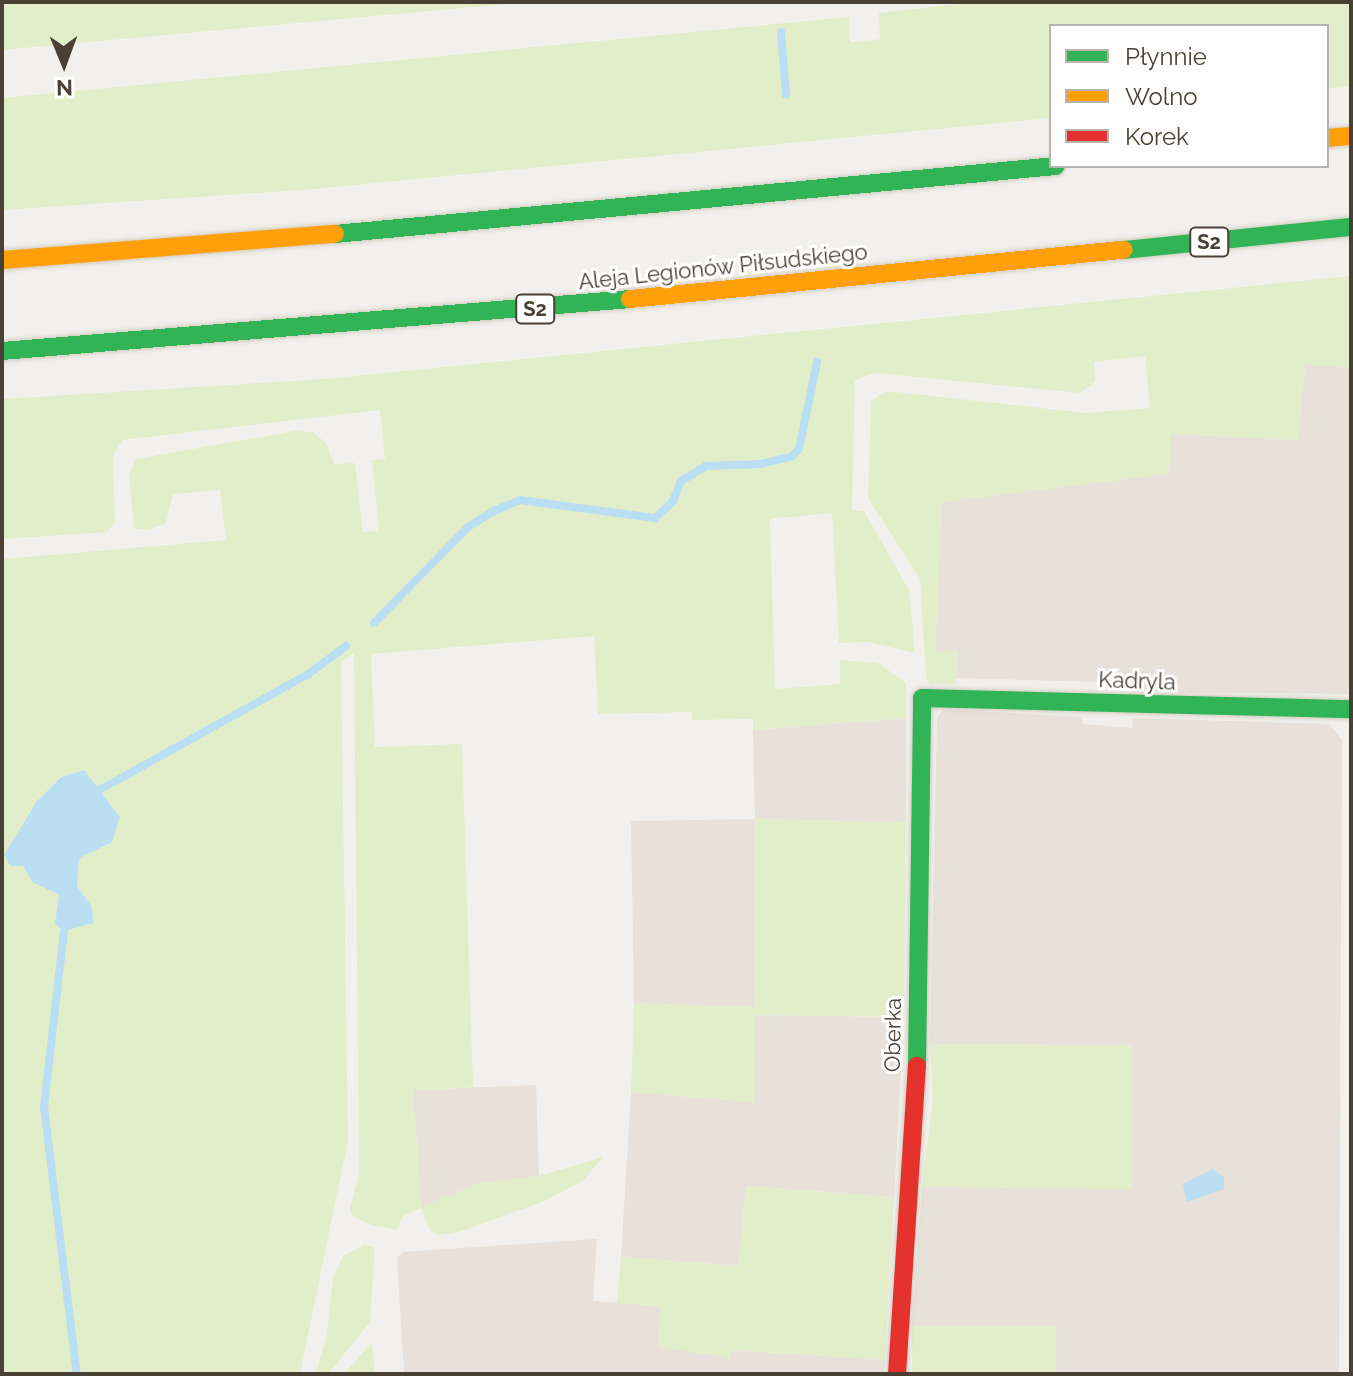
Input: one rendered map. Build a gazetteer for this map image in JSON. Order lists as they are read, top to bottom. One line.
{"streets":{"main road":["S2","Aleja Legionów Piłsudskiego","Kadryla","Oberka"]},"crossings":[["Kadryla","Oberka"]],"legend":["Płynnie","Wolno","Korek"],"north":"bottom"}
